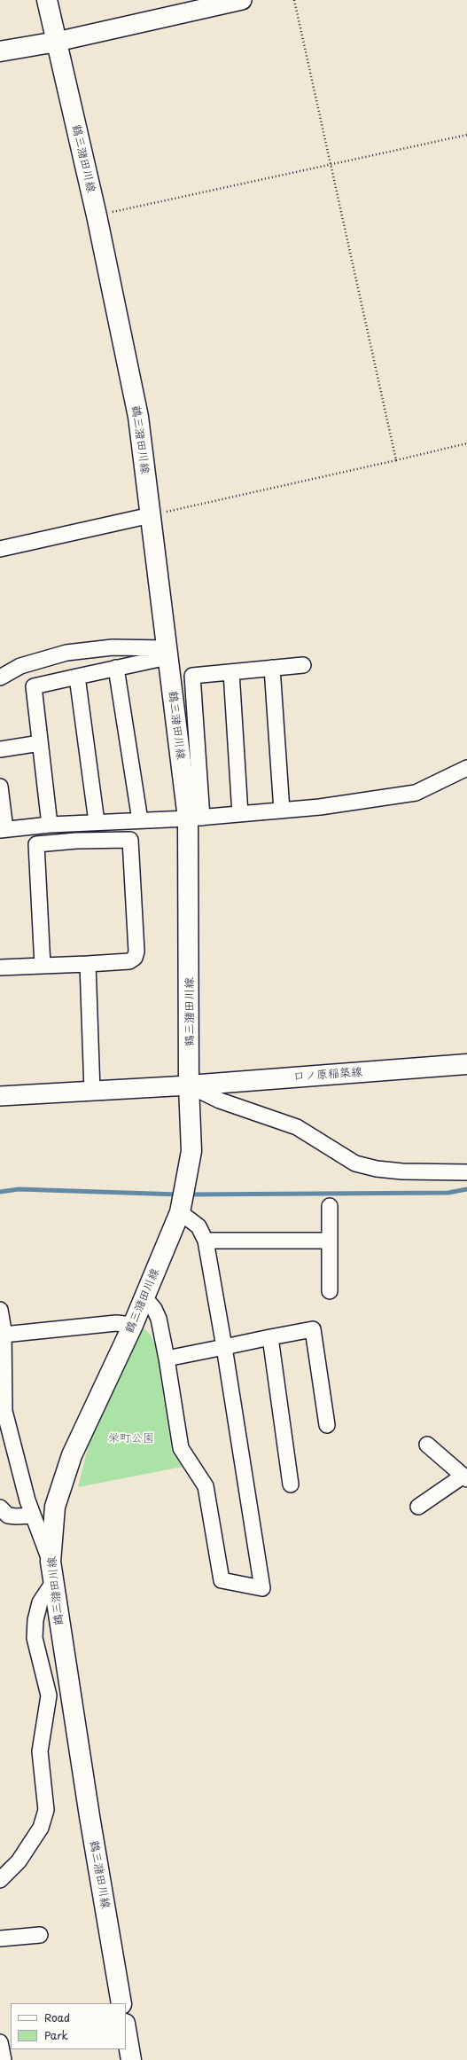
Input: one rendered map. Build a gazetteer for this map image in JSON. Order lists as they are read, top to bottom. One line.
{"streets":{"main road":["鶴三潴田川線","口ノ原稲築線"]},"crossings":[["鶴三潴田川線","口ノ原稲築線"]],"parks":["栄町公園"],"legend":["Road","Park"]}
